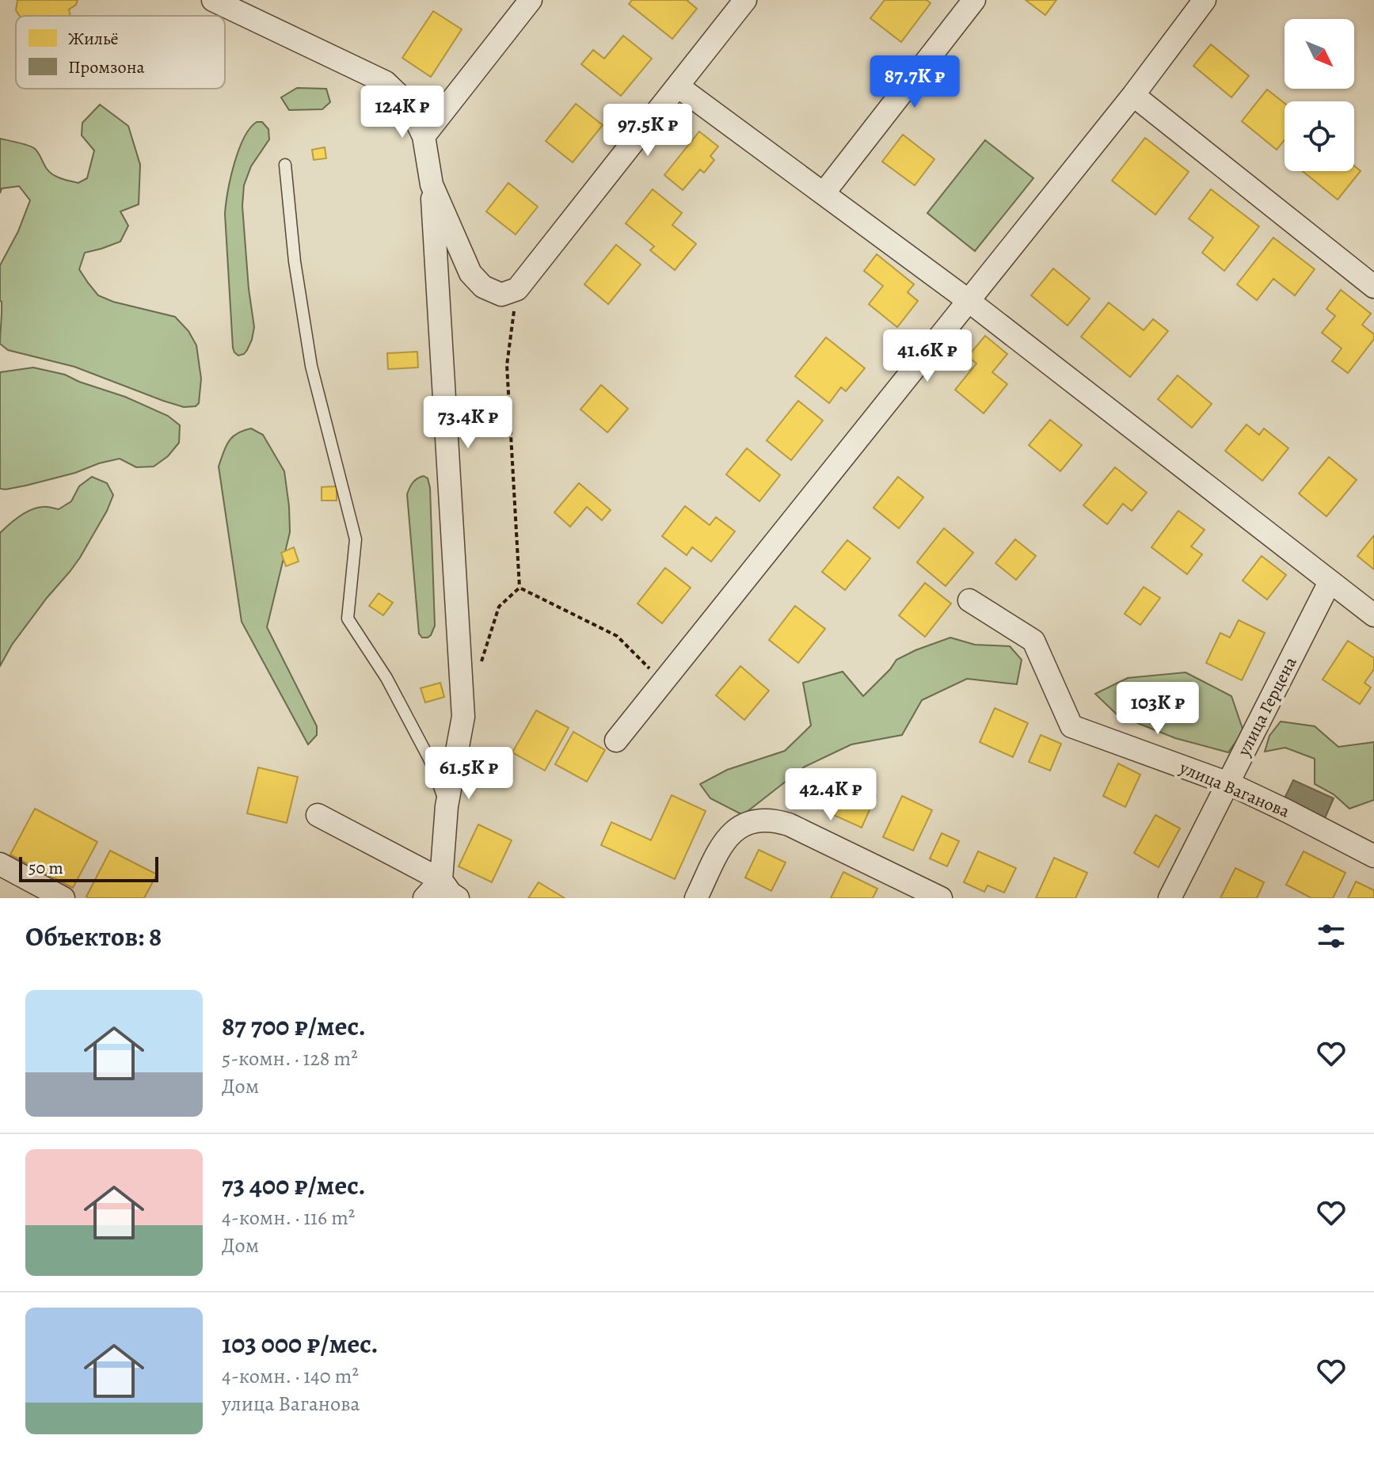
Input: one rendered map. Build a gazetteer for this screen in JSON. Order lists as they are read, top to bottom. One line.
{"streets":{"street":["улица Герцена","улица Ваганова"]},"crossings":[["улица Герцена","улица Ваганова"]],"legend":["Жильё","Промзона"],"scale_bar":"50 m","north":"bottom right","page":{"price":["87.7K ₽","124K ₽","97.5K ₽","41.6K ₽","73.4K ₽","103K ₽","61.5K ₽","42.4K ₽"],"scale":"50 m","heading":"Объектов: 8","list":[{"name":"87 700 ₽/мес.","note":"5-комн. · 128 m² · Дом"},{"name":"73 400 ₽/мес.","note":"4-комн. · 116 m² · Дом"},{"name":"103 000 ₽/мес.","note":"4-комн. · 140 m² · улица Ваганова"}]}}
